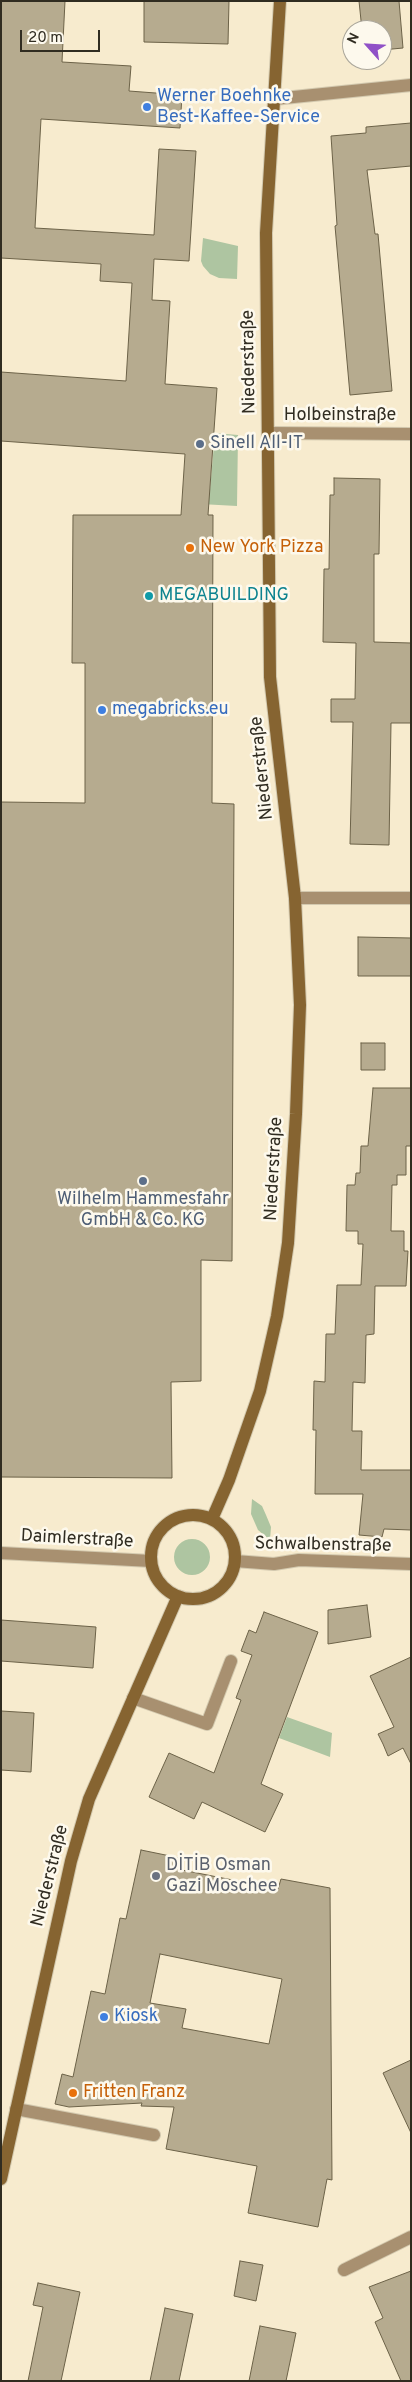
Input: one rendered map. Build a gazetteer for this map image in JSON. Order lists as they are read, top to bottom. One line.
{"streets":{"street":["Niederstraße","Holbeinstraße","Daimlerstraße","Schwalbenstraße"]},"crossings":[["Niederstraße","Holbeinstraße"],["Niederstraße","Daimlerstraße"],["Niederstraße","Schwalbenstraße"],["Daimlerstraße","Schwalbenstraße"]],"places":["Werner Boehnke Best-Kaffee-Service","Sinell All-IT","New York Pizza","MEGABUILDING","megabricks.eu","Wilhelm Hammesfahr GmbH & Co. KG","DİTİB Osman Gazi Moschee","Kiosk","Fritten Franz"],"scale_bar":"20 m","north":"top left"}
